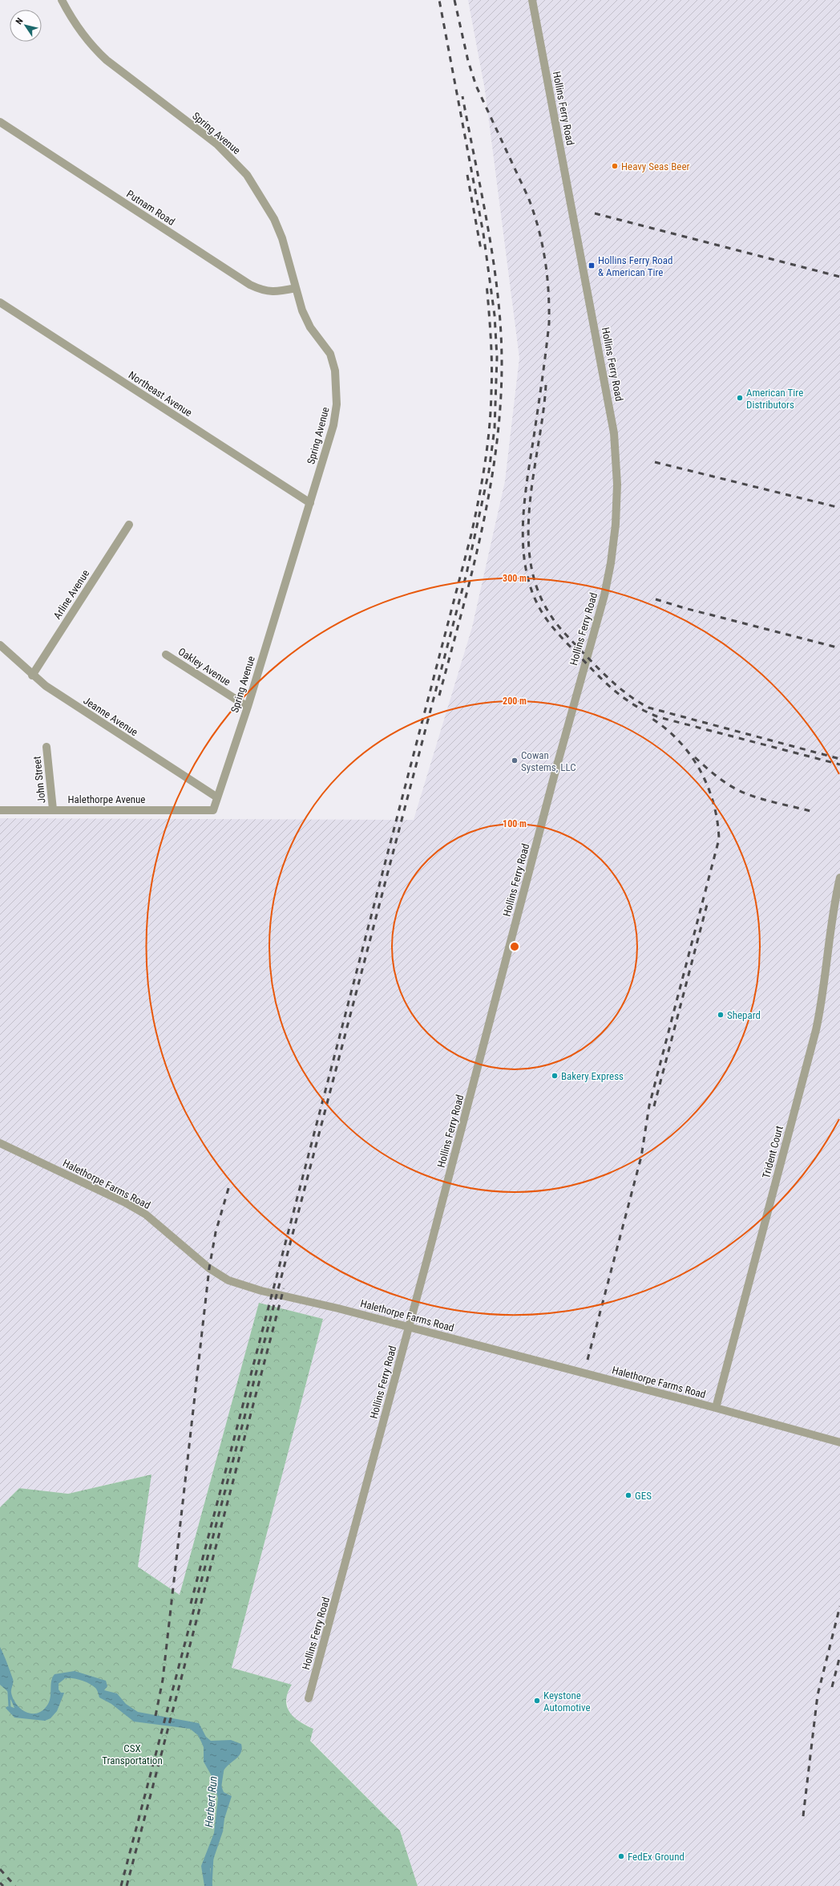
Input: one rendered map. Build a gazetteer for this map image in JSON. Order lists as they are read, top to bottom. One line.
{"streets":{"street":["Hollins Ferry Road","Spring Avenue","Putnam Road","Northeast Avenue","Arline Avenue","Oakley Avenue","Jeanne Avenue","John Street","Halethorpe Avenue","Trident Court","Halethorpe Farms Road"]},"crossings":[["Hollins Ferry Road","Halethorpe Farms Road"],["Spring Avenue","Putnam Road"],["Spring Avenue","Northeast Avenue"],["Spring Avenue","Oakley Avenue"],["Spring Avenue","Jeanne Avenue"],["Spring Avenue","Halethorpe Avenue"],["Arline Avenue","Jeanne Avenue"],["John Street","Halethorpe Avenue"],["Trident Court","Halethorpe Farms Road"]],"water":["Herbert Run"],"parks":["CSX Transportation"],"places":{"other":["Heavy Seas Beer","American Tire Distributors","Cowan Systems, LLC","Shepard","Bakery Express","GES","Keystone Automotive","FedEx Ground"],"transit":["Hollins Ferry Road & American Tire"]},"north":"top left","rings":["300 m","200 m","100 m"]}
